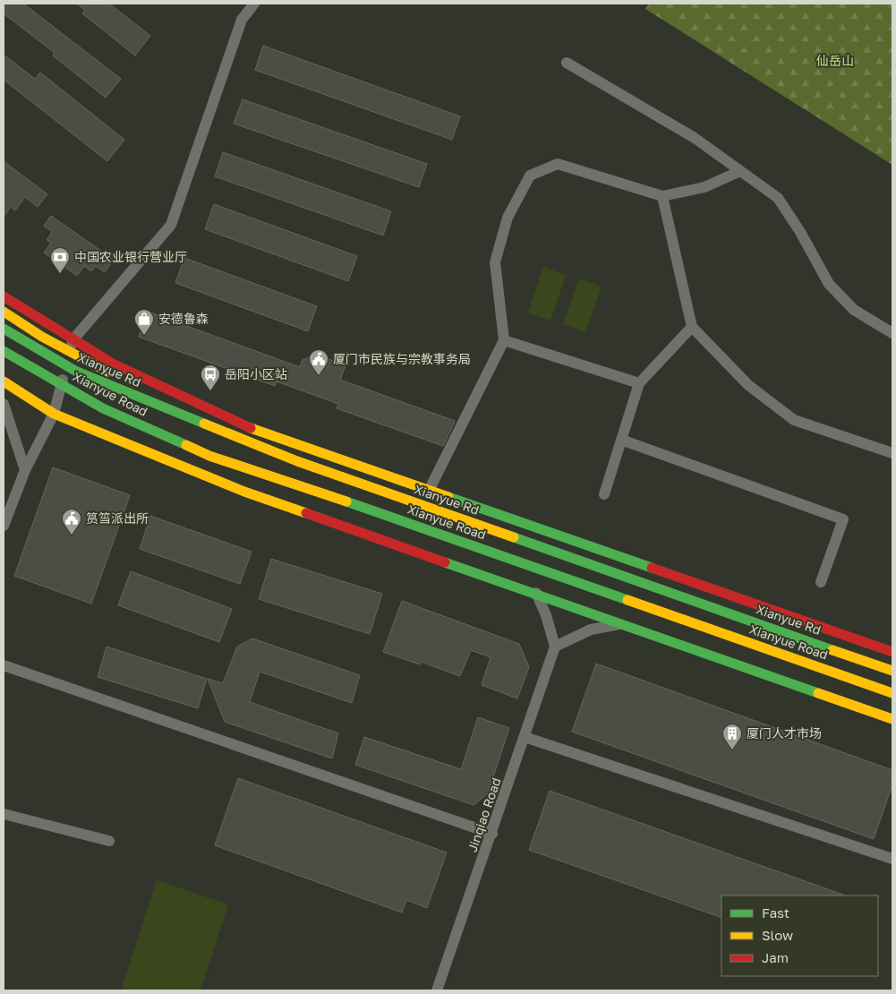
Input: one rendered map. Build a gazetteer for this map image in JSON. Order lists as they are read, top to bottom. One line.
{"streets":{"main road":["Xianyue Rd","Xianyue Road"],"street":["Jinqiao Road"]},"parks":["仙岳山"],"places":{"bank":["中国农业银行营业厅"],"shop":["安德鲁森"],"public building":["厦门市民族与宗教事务局","筼筜派出所"],"bus stop":["岳阳小区站"],"building":["厦门人才市场"]},"legend":["Fast","Slow","Jam"]}
